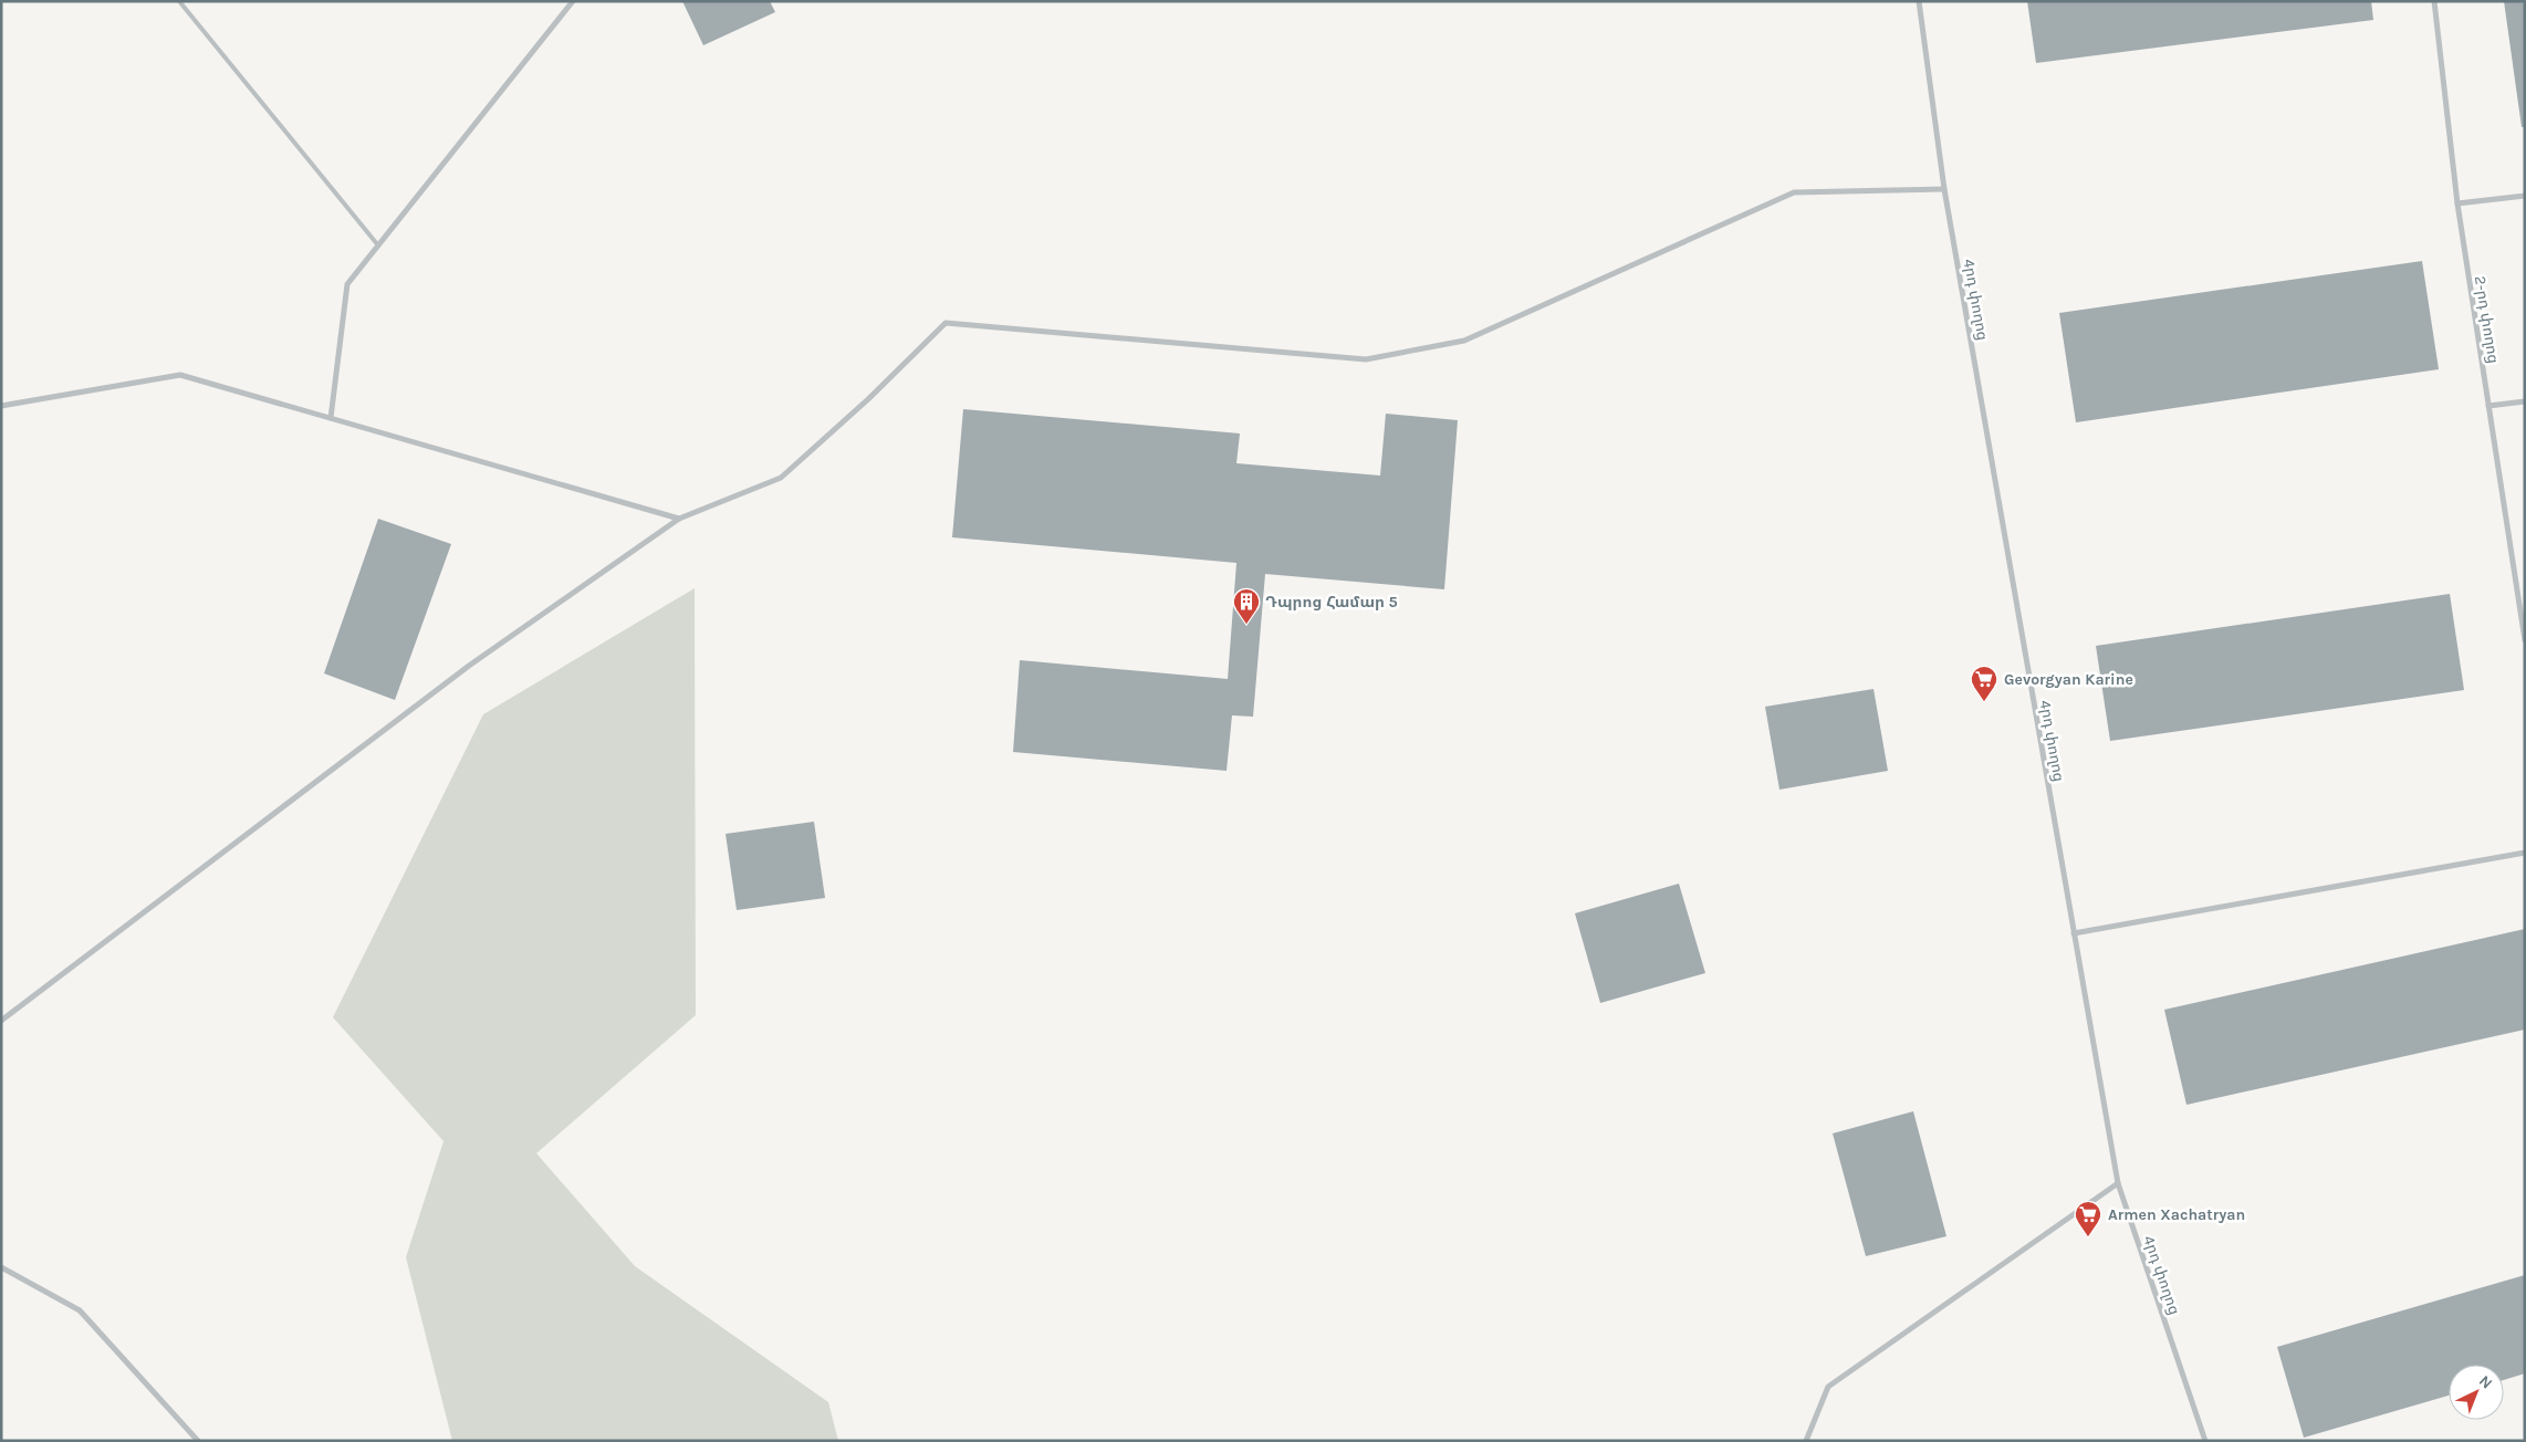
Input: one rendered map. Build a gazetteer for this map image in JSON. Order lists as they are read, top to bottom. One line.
{"streets":{"street":["4րդ փողոց","2-րդ փողոց"]},"places":{"building":["Դպրոց Համար 5"],"supermarket":["Gevorgyan Karine","Armen Xachatryan"]},"north":"top right"}
